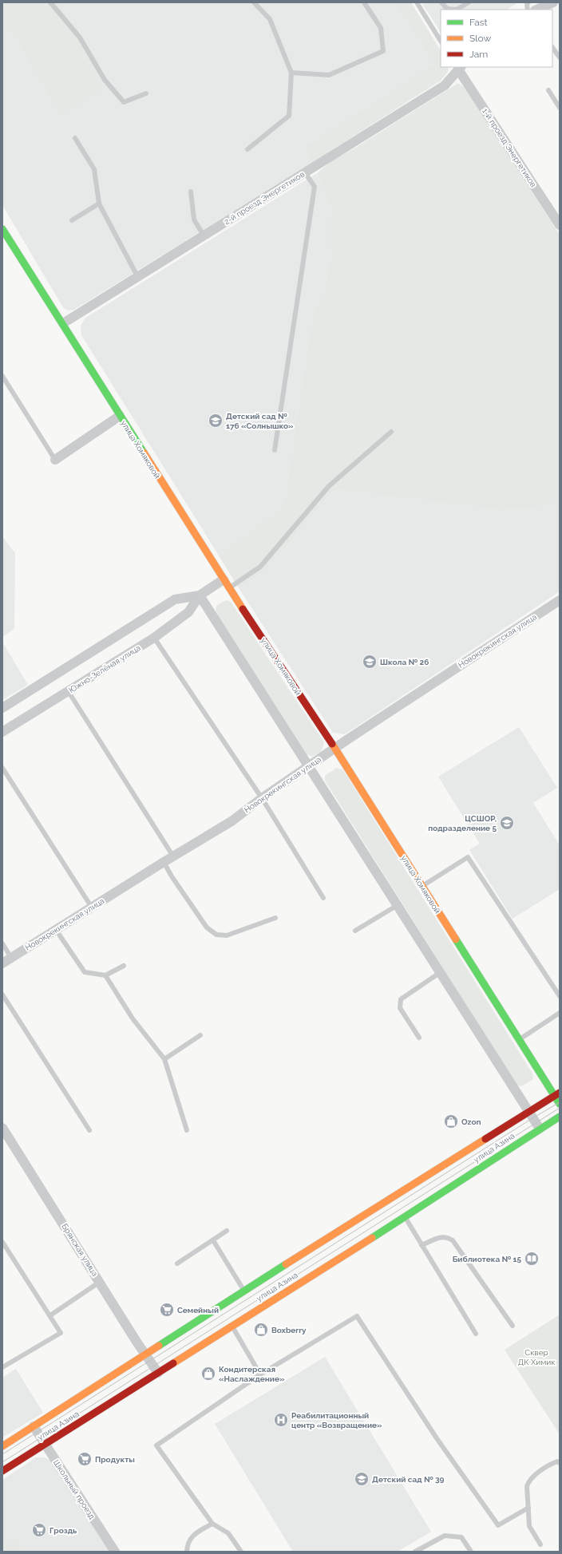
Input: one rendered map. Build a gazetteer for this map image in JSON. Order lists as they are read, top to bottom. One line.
{"streets":{"main road":["улица Хомяковой","улица Азина"],"street":["1-й проезд Энергетиков","2-й проезд Энергетиков","Новокрекингская улица","Южно-Зелёная улица","Брянская улица","Школьный проезд"]},"crossings":[["1-й проезд Энергетиков","2-й проезд Энергетиков"],["2-й проезд Энергетиков","улица Хомяковой"],["улица Хомяковой","Новокрекингская улица"],["улица Хомяковой","Южно-Зелёная улица"],["улица Хомяковой","улица Азина"],["улица Азина","Брянская улица"],["улица Азина","Школьный проезд"]],"parks":["Сквер ДК Химик"],"places":{"school or university":["Детский сад № 176 «Солнышко»","Школа № 26","ЦСШОР, подразделение 5","Детский сад № 39"],"shop":["Ozon","Boxberry","Кондитерская «Наслаждение»"],"library":["Библиотека № 15"],"supermarket":["Семейный","Продукты","Гроздь"],"hospital":["Реабилитационный центр «Возвращение»"]},"legend":["Fast","Slow","Jam"]}
